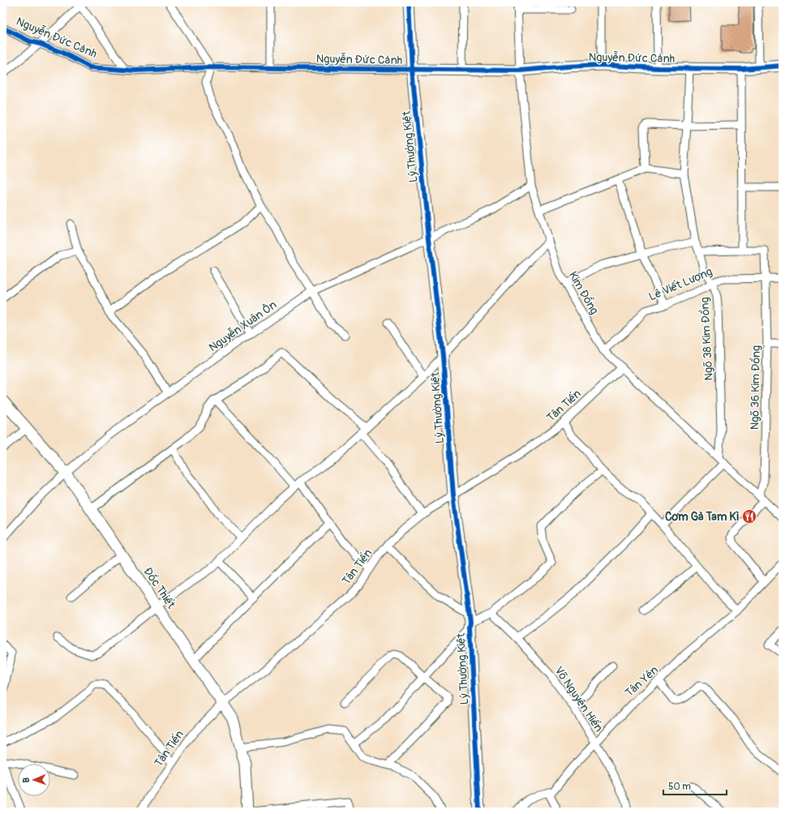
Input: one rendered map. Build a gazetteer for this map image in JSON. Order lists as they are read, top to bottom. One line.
{"streets":{"street":["Nguyễn Đức Cảnh","Lý Thường Kiệt","Lê Viết Lượng","Kim Đồng","Nguyễn Xuân Ôn","Ngõ 38 Kim Đồng","Ngõ 36 Kim Đồng","Tân Tiến","Đốc Thiết","Tân Yên","Võ Nguyên Hiến"]},"crossings":[["Nguyễn Đức Cảnh","Lý Thường Kiệt"],["Nguyễn Đức Cảnh","Kim Đồng"],["Nguyễn Đức Cảnh","Ngõ 38 Kim Đồng"],["Lý Thường Kiệt","Nguyễn Xuân Ôn"],["Lý Thường Kiệt","Tân Tiến"],["Lê Viết Lượng","Kim Đồng"],["Lê Viết Lượng","Ngõ 38 Kim Đồng"],["Lê Viết Lượng","Ngõ 36 Kim Đồng"],["Kim Đồng","Nguyễn Xuân Ôn"],["Kim Đồng","Ngõ 38 Kim Đồng"],["Kim Đồng","Ngõ 36 Kim Đồng"],["Kim Đồng","Tân Tiến"],["Nguyễn Xuân Ôn","Đốc Thiết"],["Tân Tiến","Đốc Thiết"],["Tân Yên","Võ Nguyên Hiến"]],"places":{"restaurant":["Cơm Gà Tam Kì"]},"scale_bar":"50 m","north":"left"}
